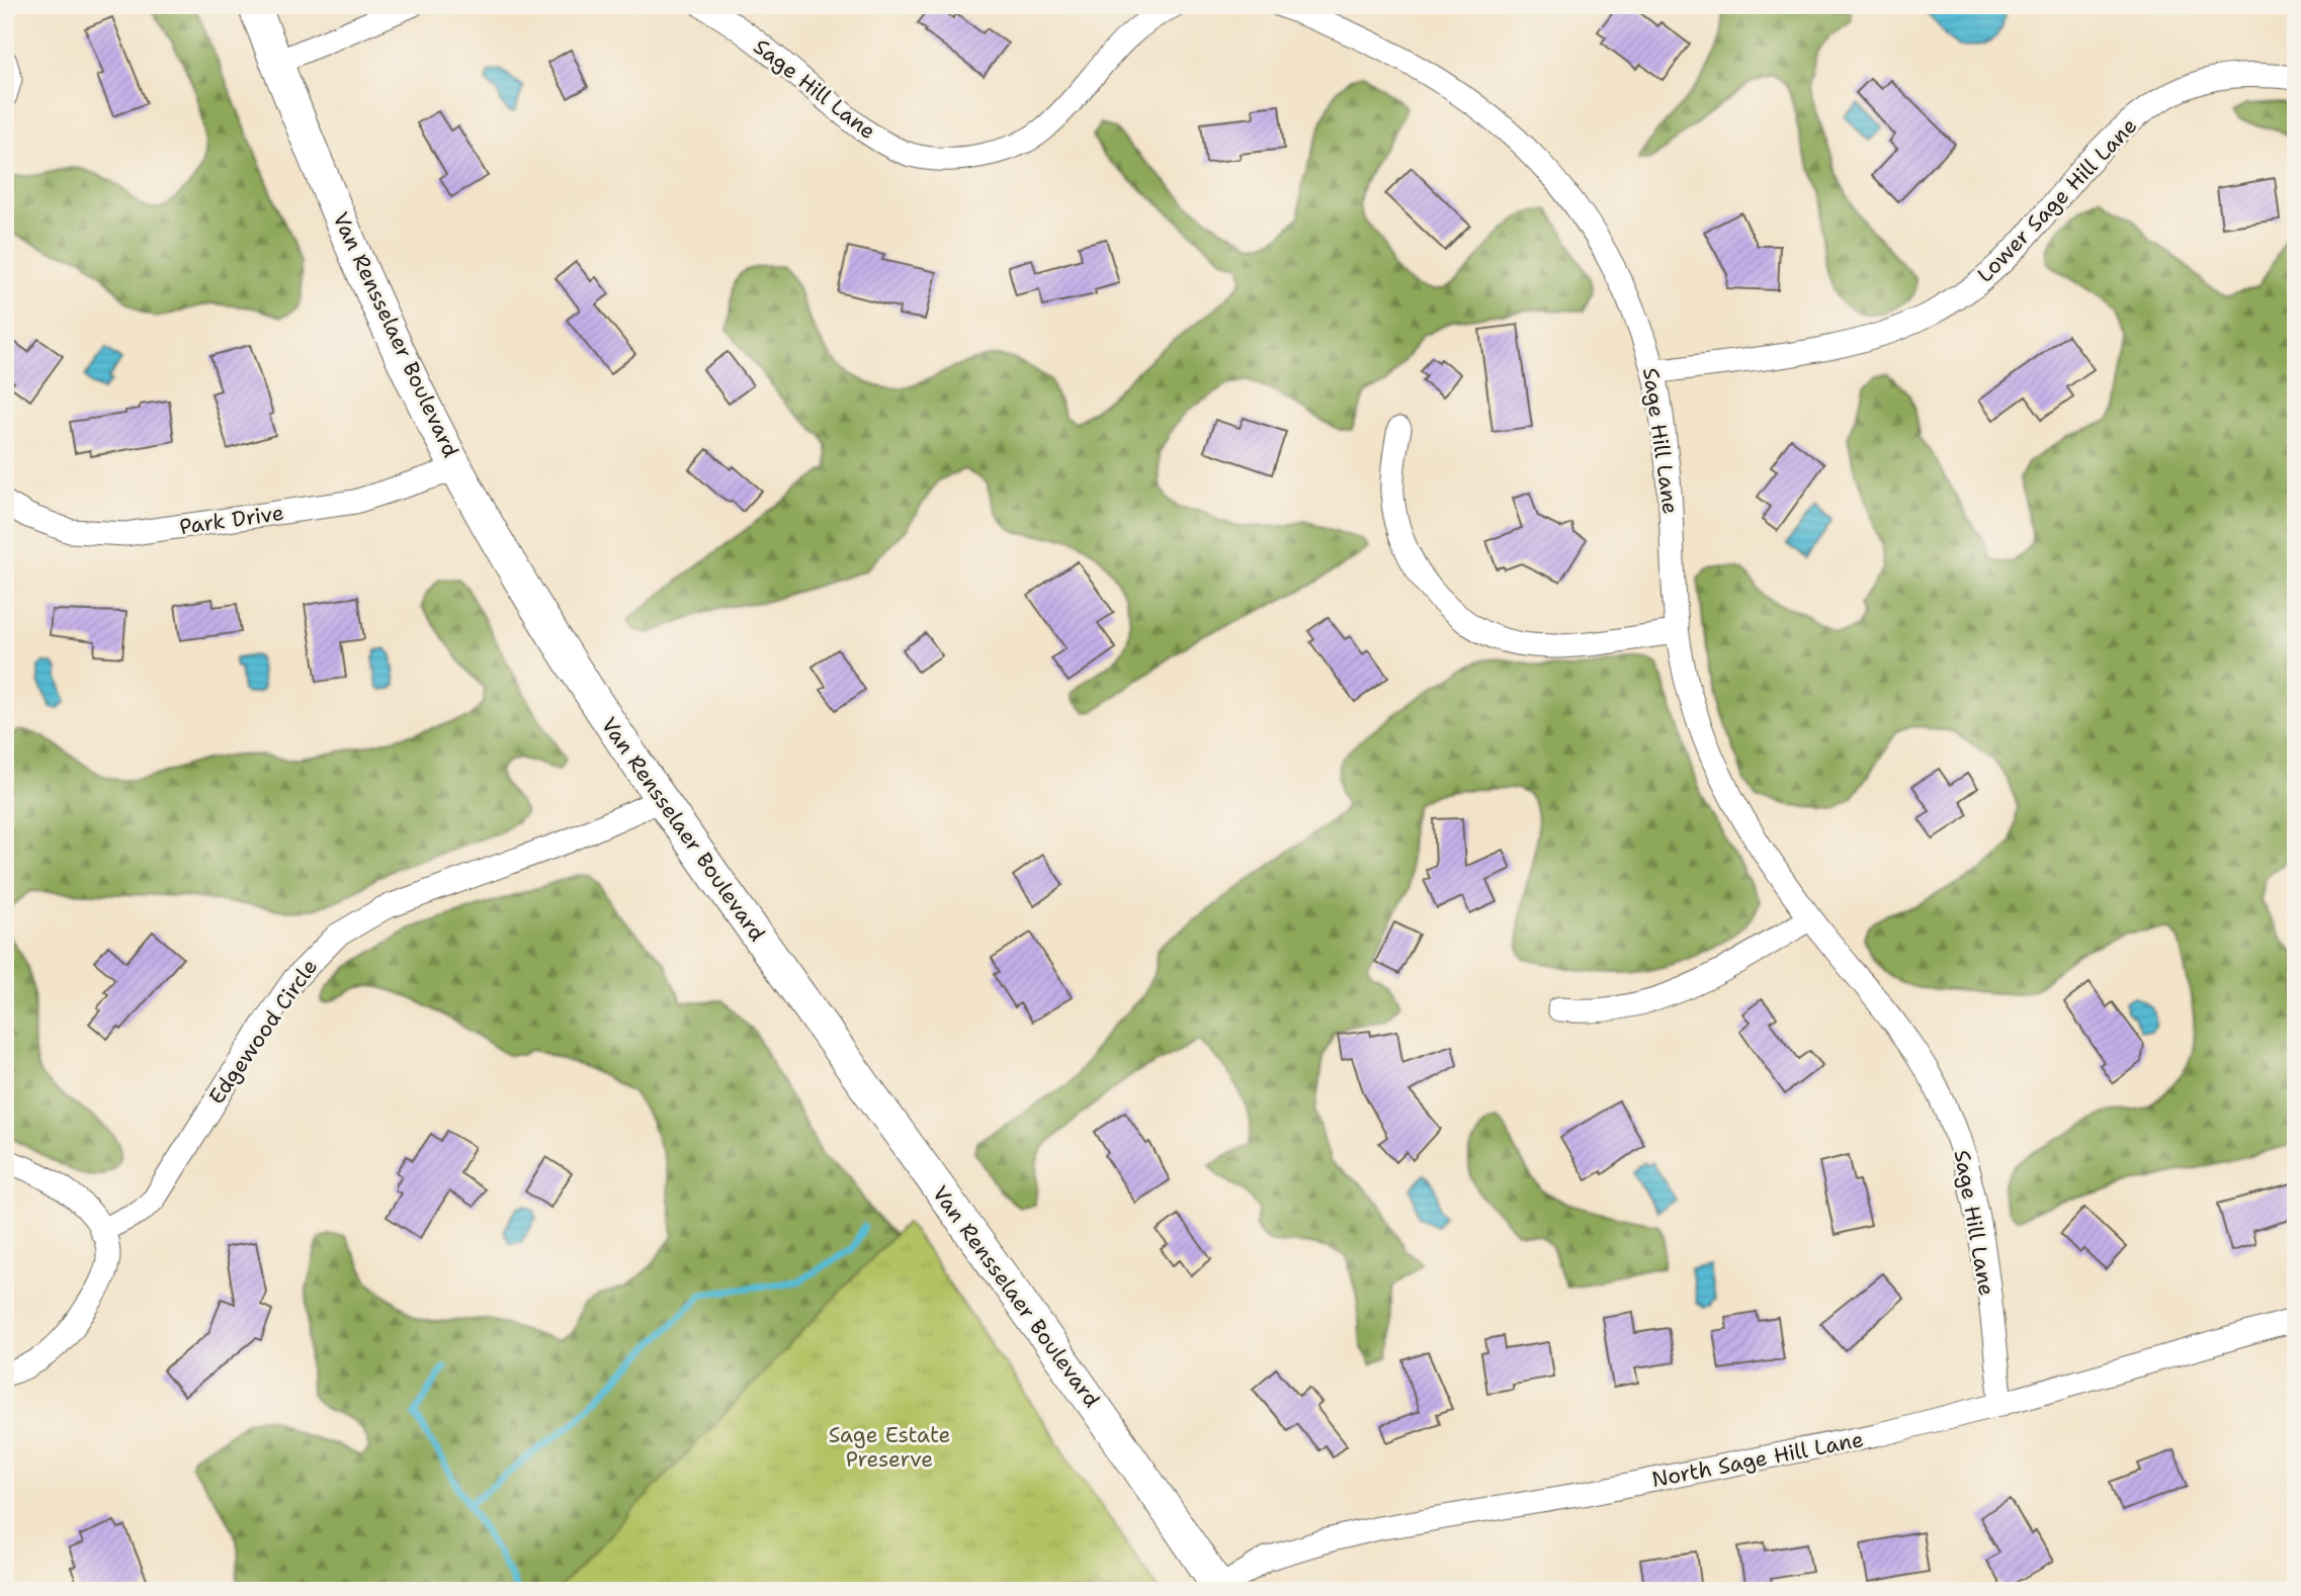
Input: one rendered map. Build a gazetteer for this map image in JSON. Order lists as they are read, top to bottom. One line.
{"streets":{"main road":["Van Rensselaer Boulevard"],"street":["Sage Hill Lane","Lower Sage Hill Lane","Park Drive","Edgewood Circle","North Sage Hill Lane"]},"crossings":[["Sage Hill Lane","Lower Sage Hill Lane"],["Sage Hill Lane","North Sage Hill Lane"],["Van Rensselaer Boulevard","Park Drive"],["Van Rensselaer Boulevard","Edgewood Circle"],["Van Rensselaer Boulevard","North Sage Hill Lane"]],"parks":["Sage Estate Preserve"]}
